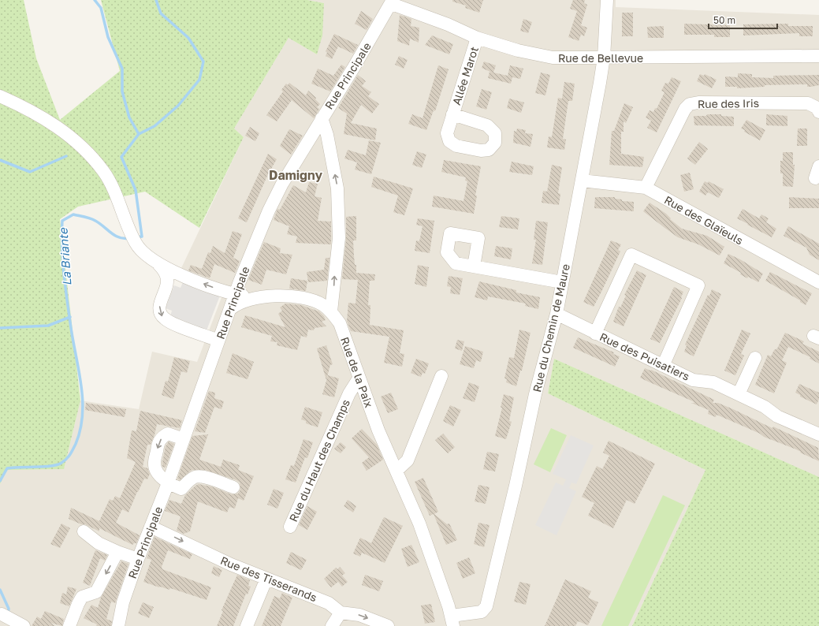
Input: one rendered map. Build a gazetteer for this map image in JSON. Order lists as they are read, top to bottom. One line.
{"streets":{"street":["Rue de Bellevue","Rue Principale","Allée Marot","Rue des Iris","Rue des Glaïeuls","Rue du Chemin de Maure","Rue des Puisatiers","Rue de la Paix","Rue du Haut des Champs","Rue des Tisserands"]},"crossings":[["Rue de Bellevue","Rue Principale"],["Rue de Bellevue","Allée Marot"],["Rue de Bellevue","Rue du Chemin de Maure"],["Rue Principale","Rue des Tisserands"],["Rue des Iris","Rue des Glaïeuls"],["Rue des Glaïeuls","Rue du Chemin de Maure"],["Rue du Chemin de Maure","Rue des Puisatiers"],["Rue du Chemin de Maure","Rue de la Paix"],["Rue de la Paix","Rue du Haut des Champs"]],"one_way":["Rue des Tisserands"],"districts":["Damigny"],"water":["La Briante"],"scale_bar":"50 m"}
